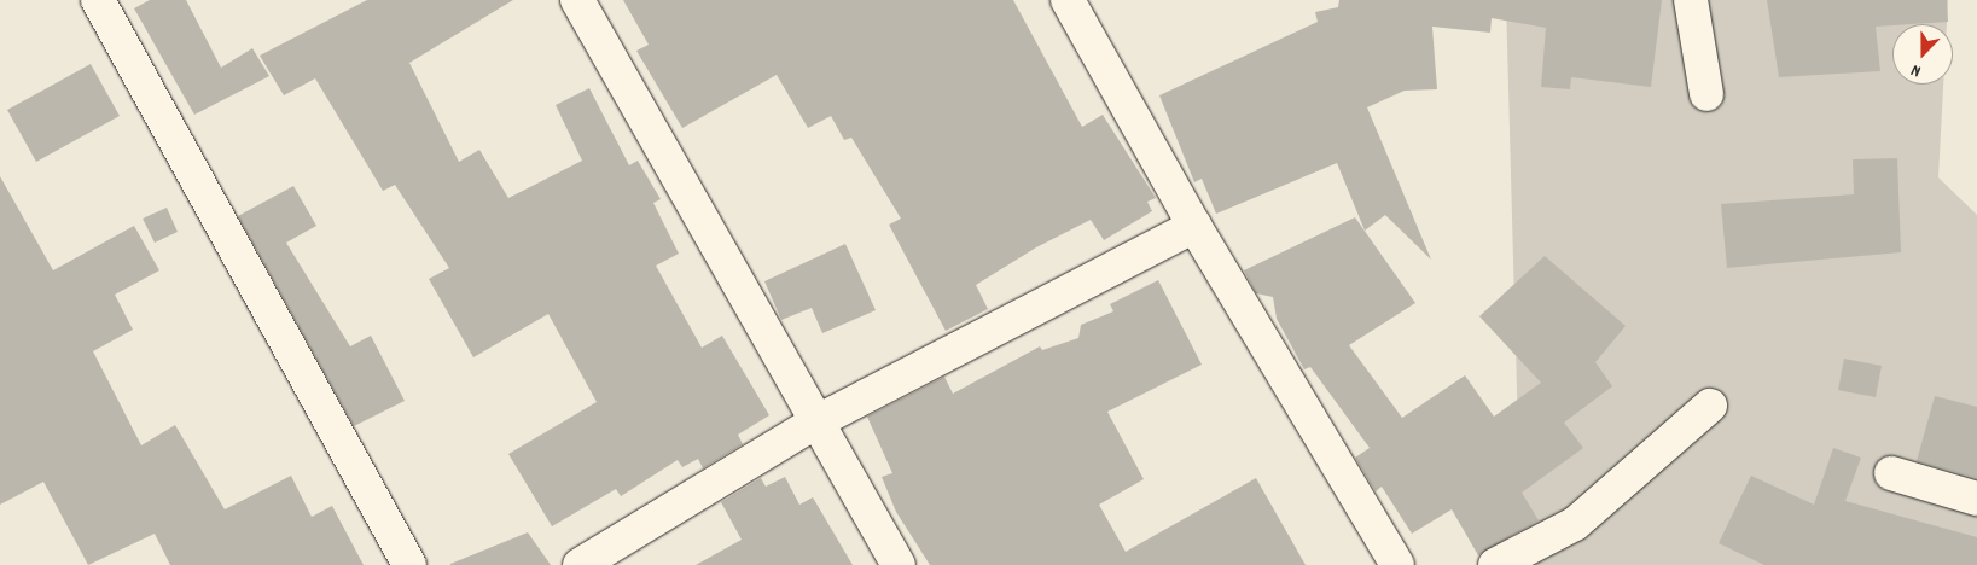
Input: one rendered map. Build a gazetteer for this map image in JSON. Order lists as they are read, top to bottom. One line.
{"north":"bottom"}
